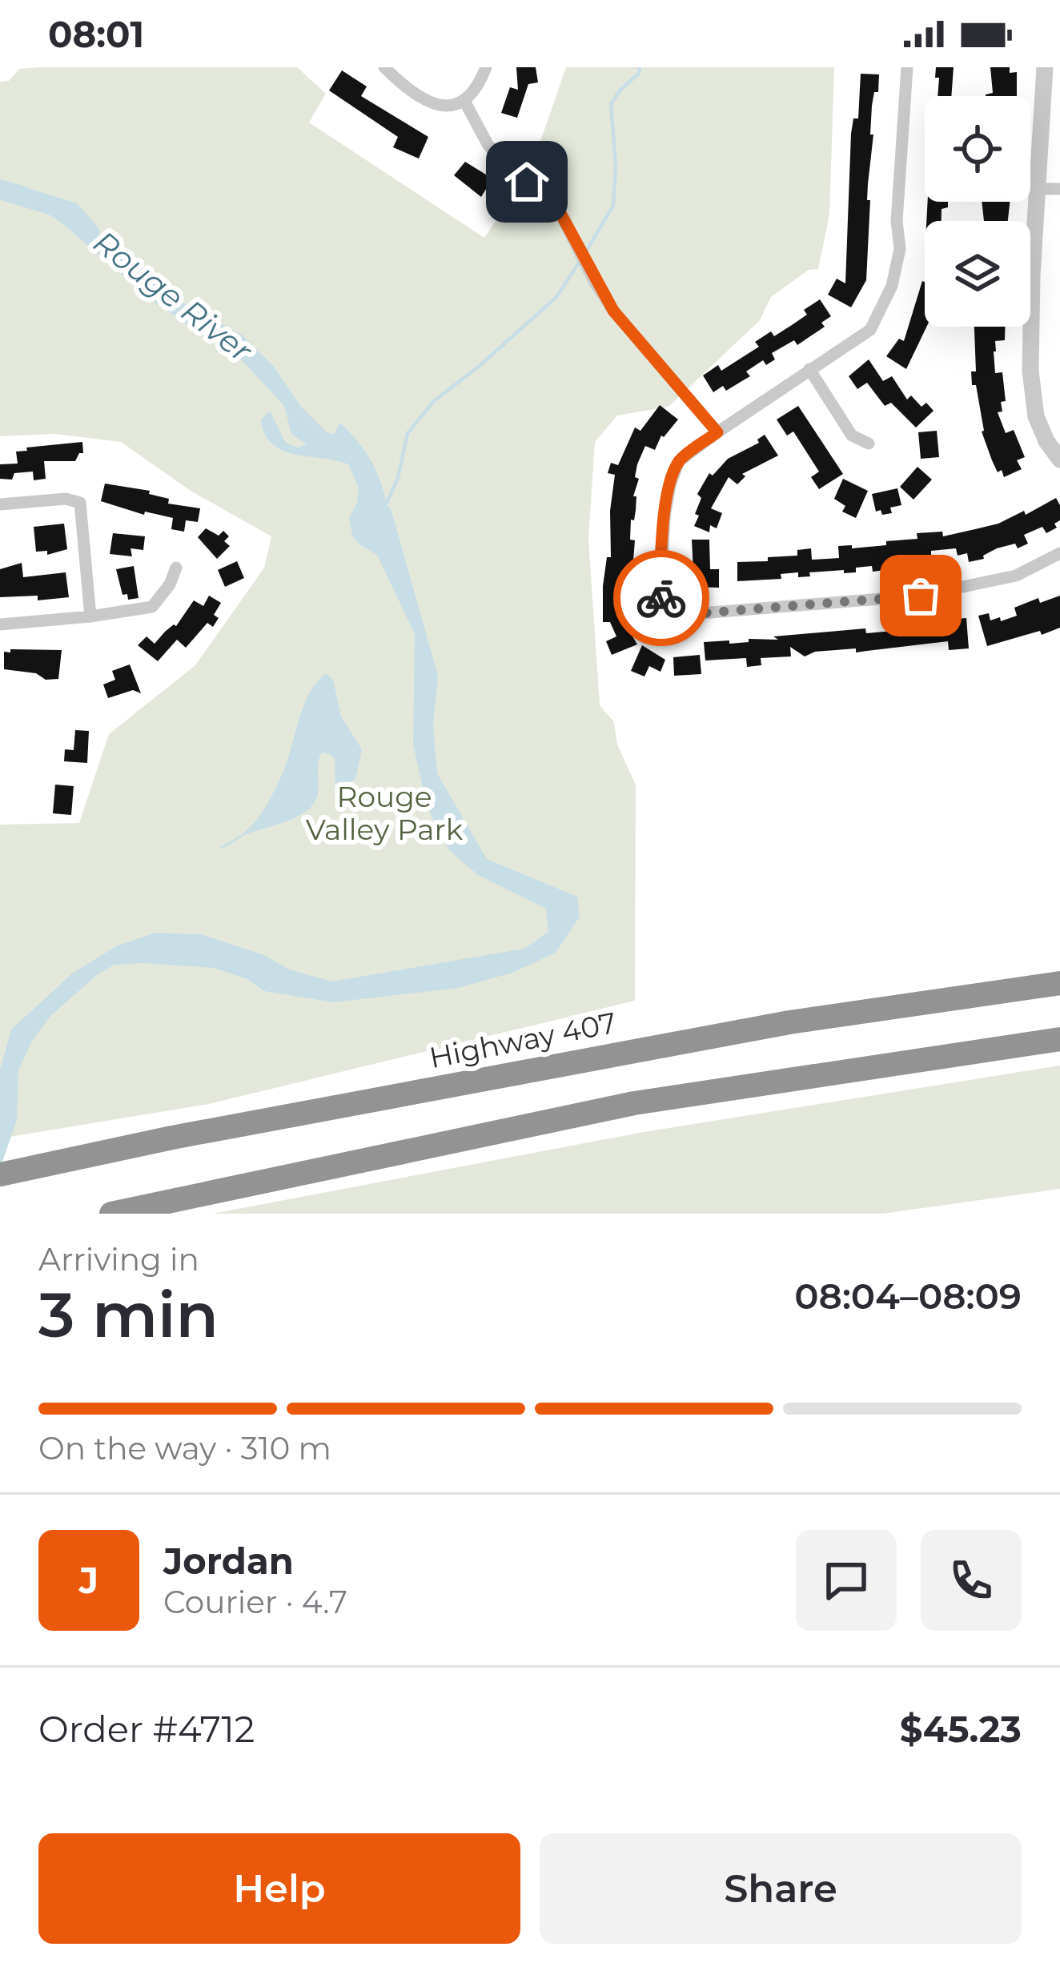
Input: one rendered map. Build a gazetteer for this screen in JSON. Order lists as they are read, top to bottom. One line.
{"streets":{"highway":["Highway 407"]},"water":["Rouge River"],"parks":["Rouge Valley Park"],"page":{"status":"08:01","heading":["3 min","Arriving in","08:04–08:09"],"panel":["Jordan","Courier · 4.7","Order #4712","$45.23"],"bar":"On the way · 310 m","round":"J","buttons":["Help","Share"]}}
